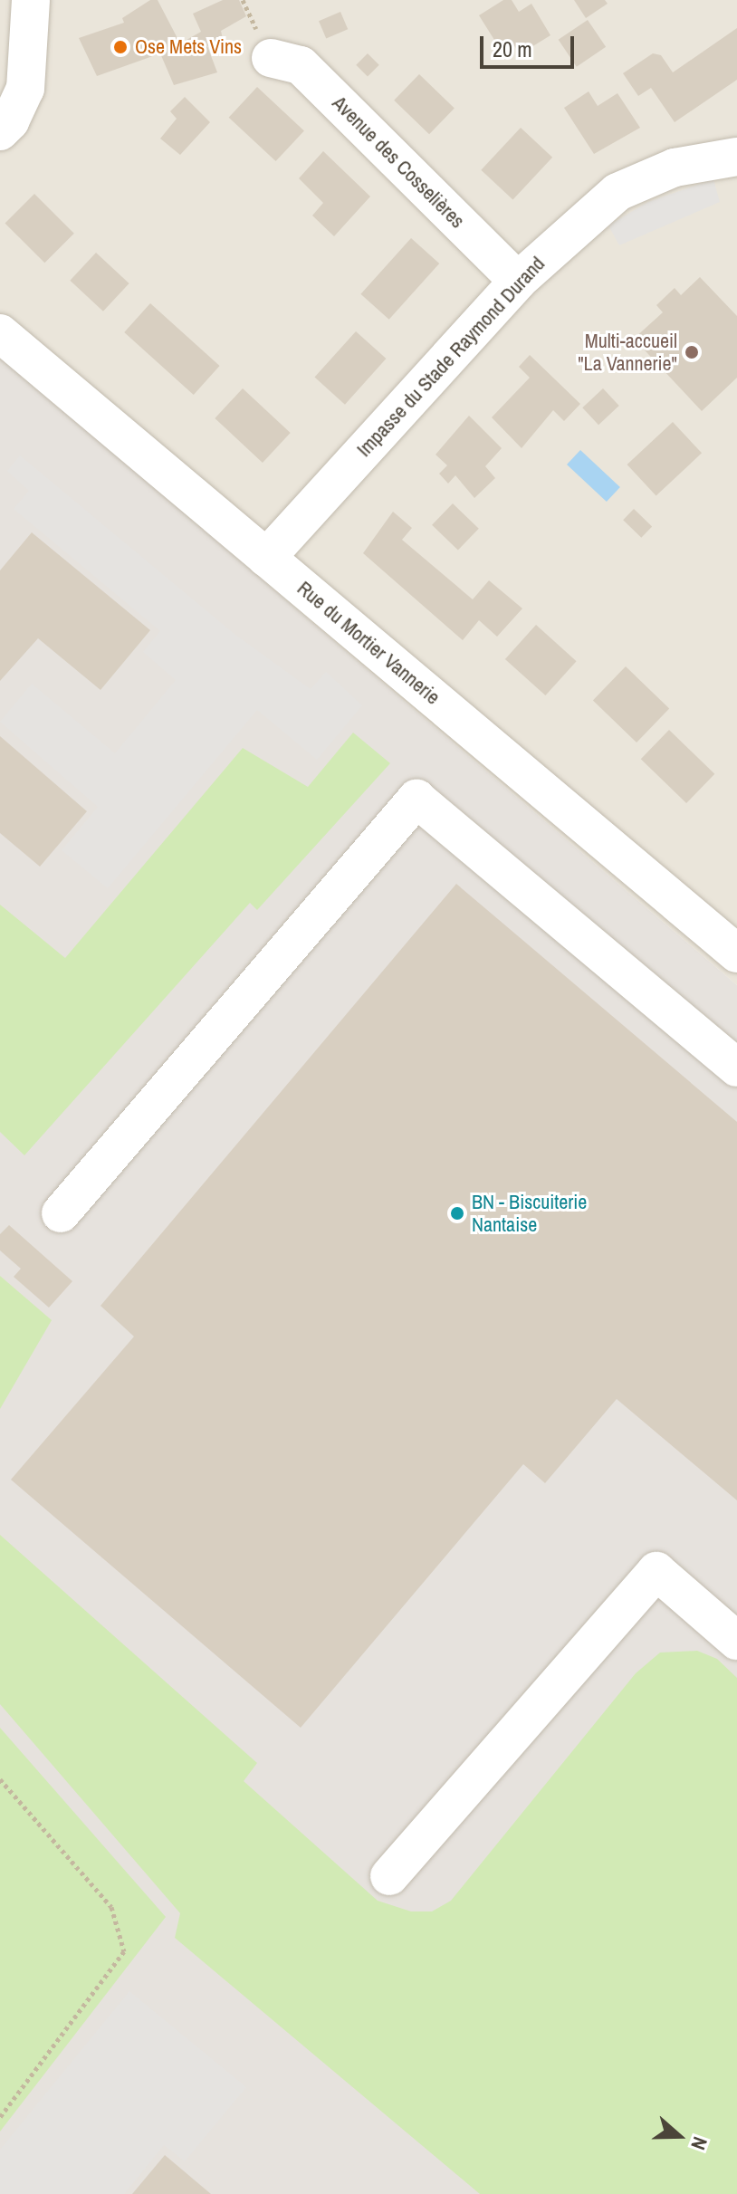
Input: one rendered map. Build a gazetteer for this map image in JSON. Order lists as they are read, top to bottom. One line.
{"streets":{"street":["Avenue des Cosselières","Impasse du Stade Raymond Durand","Rue du Mortier Vannerie"]},"crossings":[["Avenue des Cosselières","Impasse du Stade Raymond Durand"],["Impasse du Stade Raymond Durand","Rue du Mortier Vannerie"]],"places":["Ose Mets Vins","Multi-accueil \"La Vannerie\"","BN - Biscuiterie Nantaise"],"scale_bar":"20 m","north":"right"}
